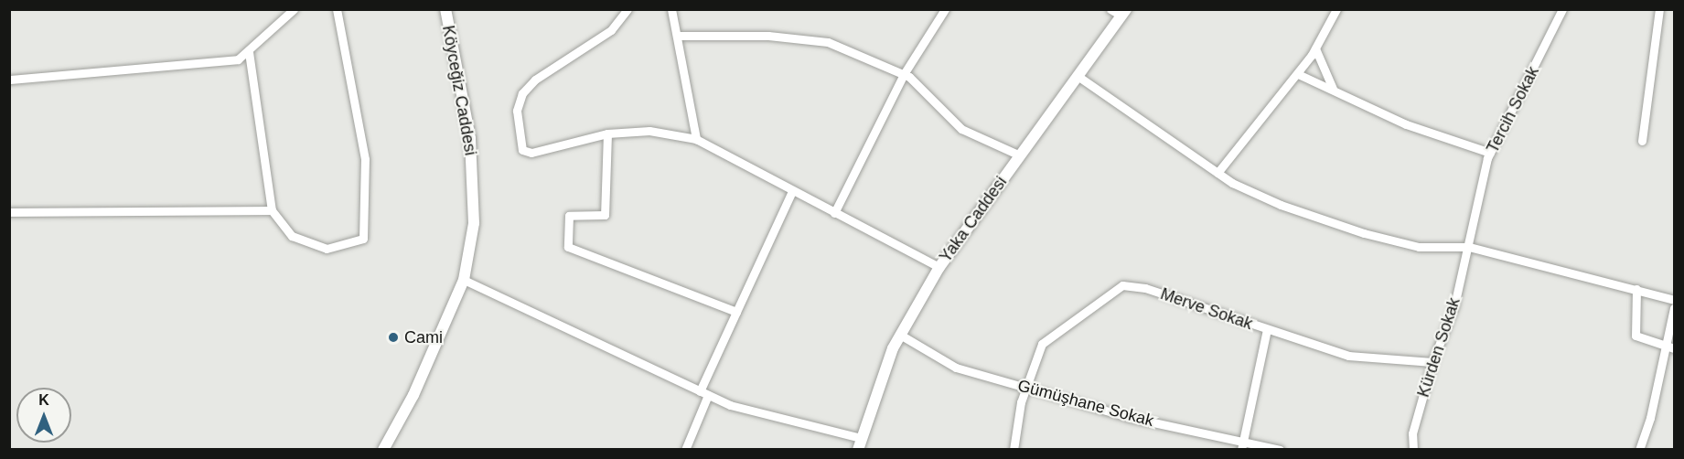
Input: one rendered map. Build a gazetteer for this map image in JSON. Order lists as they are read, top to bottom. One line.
{"streets":{"street":["Köyceğiz Caddesi","Tercih Sokak","Yaka Caddesi","Merve Sokak","Kürden Sokak","Gümüşhane Sokak"]},"crossings":[["Tercih Sokak","Kürden Sokak"],["Yaka Caddesi","Gümüşhane Sokak"],["Merve Sokak","Kürden Sokak"],["Merve Sokak","Gümüşhane Sokak"]],"places":["Cami"],"north":"top"}
